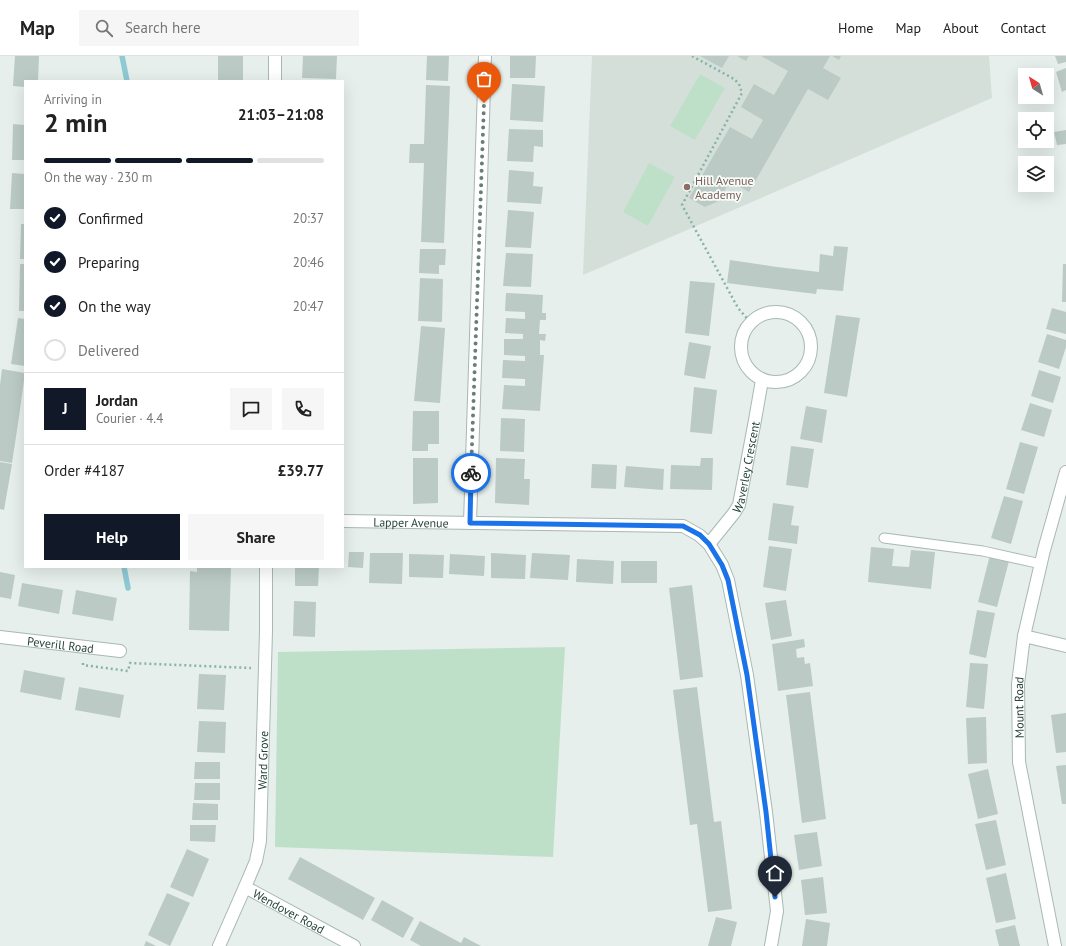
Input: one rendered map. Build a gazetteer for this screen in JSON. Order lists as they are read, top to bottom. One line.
{"streets":{"street":["Waverley Crescent","Lapper Avenue","Peverill Road","Mount Road","Ward Grove","Wendover Road"]},"crossings":[["Waverley Crescent","Lapper Avenue"],["Ward Grove","Wendover Road"]],"places":["Hill Avenue Academy"],"north":"top left","page":{"header":"Map","search":"Search here","nav":["Home","Map","About","Contact"],"heading":["2 min","Arriving in","21:03–21:08"],"panel":["Jordan","Courier · 4.4","Order #4187","£39.77"],"bar":"On the way · 230 m","list":[["Confirmed","20:37"],["Preparing","20:46"],["On the way","20:47"],"Delivered"],"round":"J","buttons":["Help","Share"]}}
